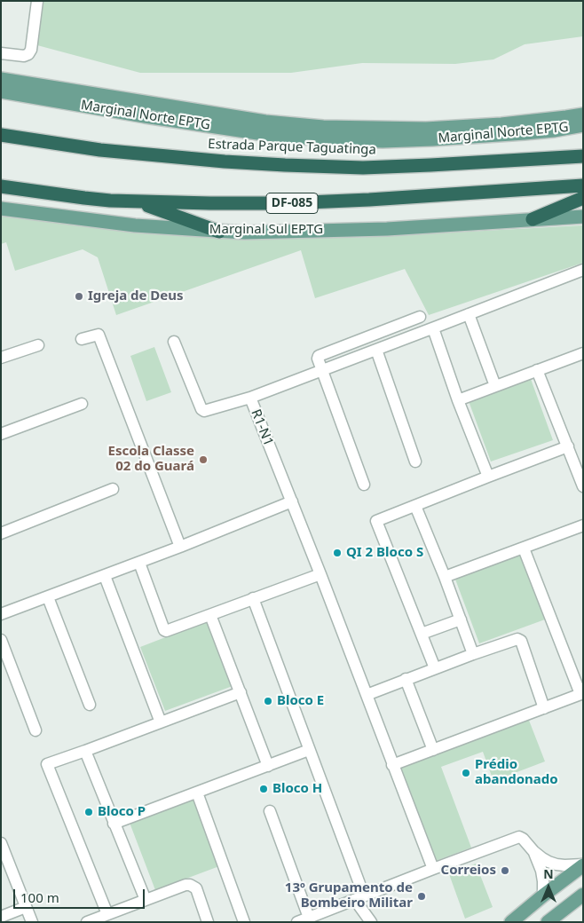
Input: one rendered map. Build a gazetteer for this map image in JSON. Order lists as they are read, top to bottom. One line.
{"streets":{"highway":["Estrada Parque Taguatinga","DF-085"],"main road":["Marginal Norte EPTG","Marginal Sul EPTG"],"street":["R1-N1"]},"places":["Igreja de Deus","Escola Classe 02 do Guará","QI 2 Bloco S","Bloco E","Prédio abandonado","Bloco H","Bloco P","Correios","13º Grupamento de Bombeiro Militar"],"scale_bar":"100 m","north":"top"}
